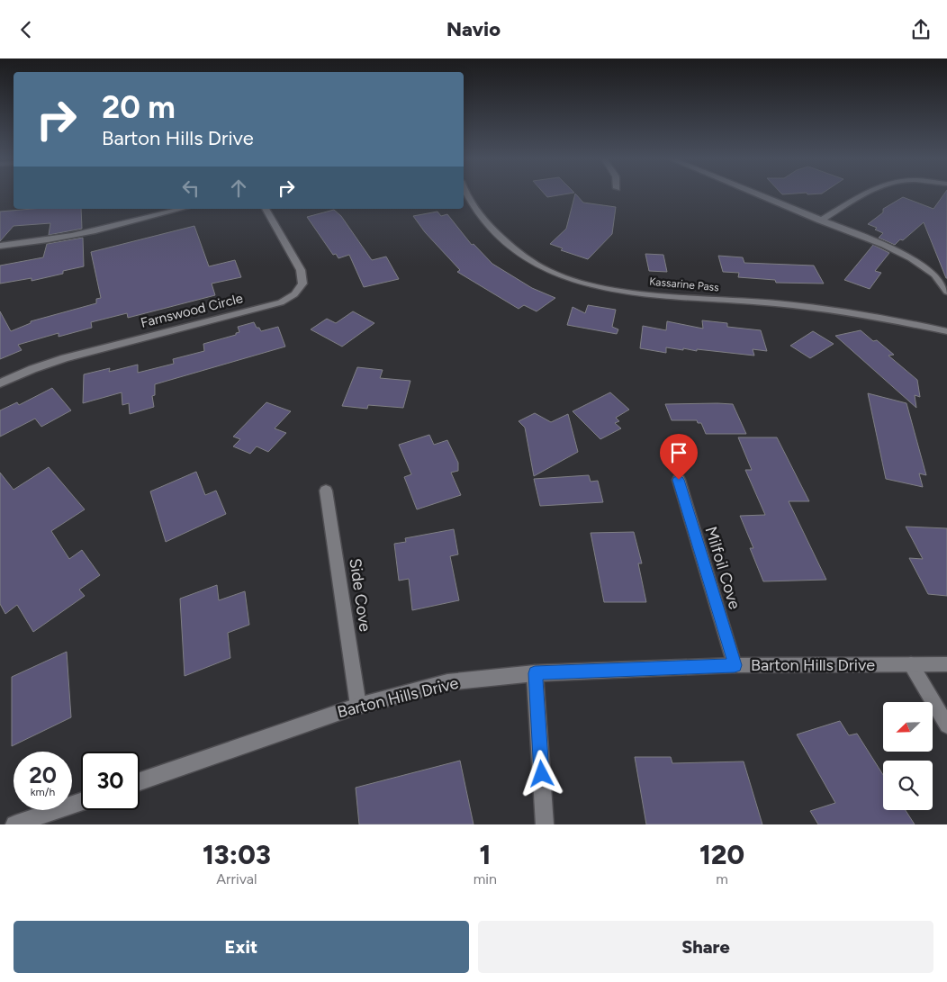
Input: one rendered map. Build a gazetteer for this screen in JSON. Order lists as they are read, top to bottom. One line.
{"streets":{"street":["Kassarine Pass","Farnswood Circle","Milfoil Cove","Side Cove","Barton Hills Drive"]},"crossings":[["Milfoil Cove","Barton Hills Drive"],["Side Cove","Barton Hills Drive"]],"north":"bottom left","page":{"header":"Navio","turn":["20 m","Barton Hills Drive"],"speed":"20 km/h","limit":"30","eta":["13:03","Arrival","1","min","120","m"],"buttons":["Exit","Share"]}}
